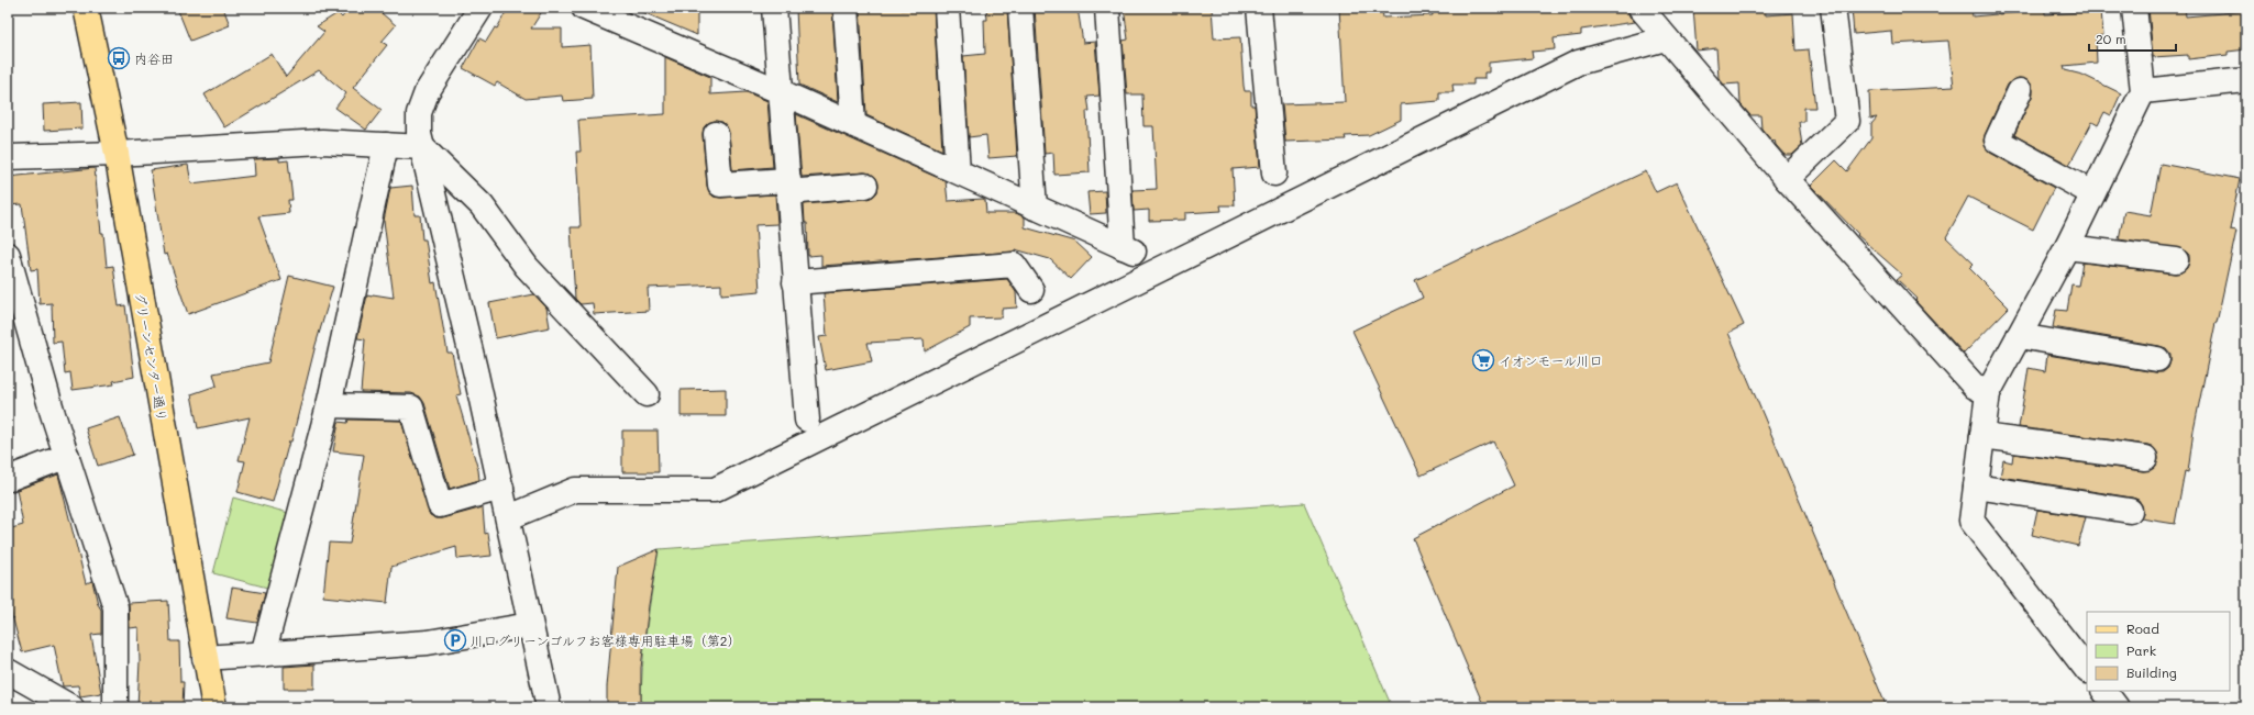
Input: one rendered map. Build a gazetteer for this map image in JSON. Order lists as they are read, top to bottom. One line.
{"streets":{"main road":["グリーンセンター通り"]},"places":{"bus stop":["内谷田"],"supermarket":["イオンモール川口"],"parking":["川口グリーンゴルフお客様専用駐車場（第2）"]},"legend":["Road","Park","Building"],"scale_bar":"20 m"}
